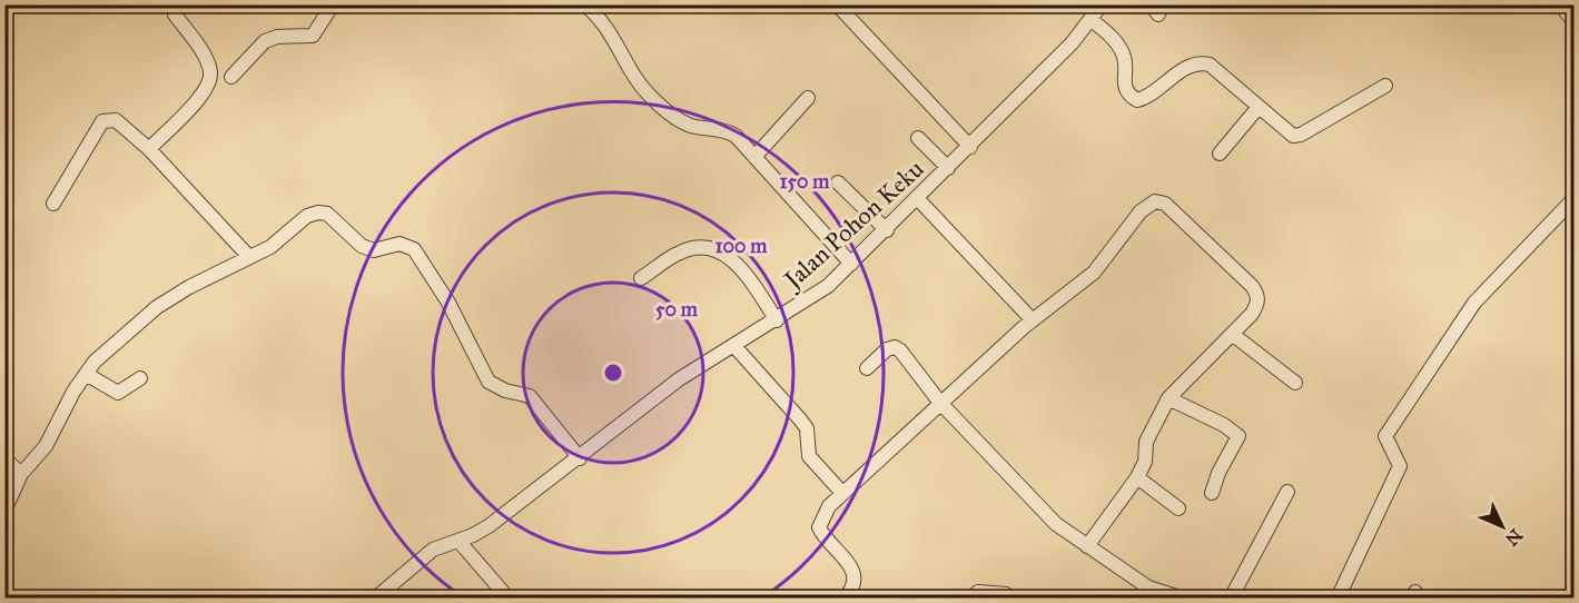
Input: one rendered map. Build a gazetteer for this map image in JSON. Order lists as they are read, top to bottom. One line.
{"streets":{"street":["Jalan Pohon Keku"]},"north":"bottom right","rings":["150 m","100 m","50 m"]}
